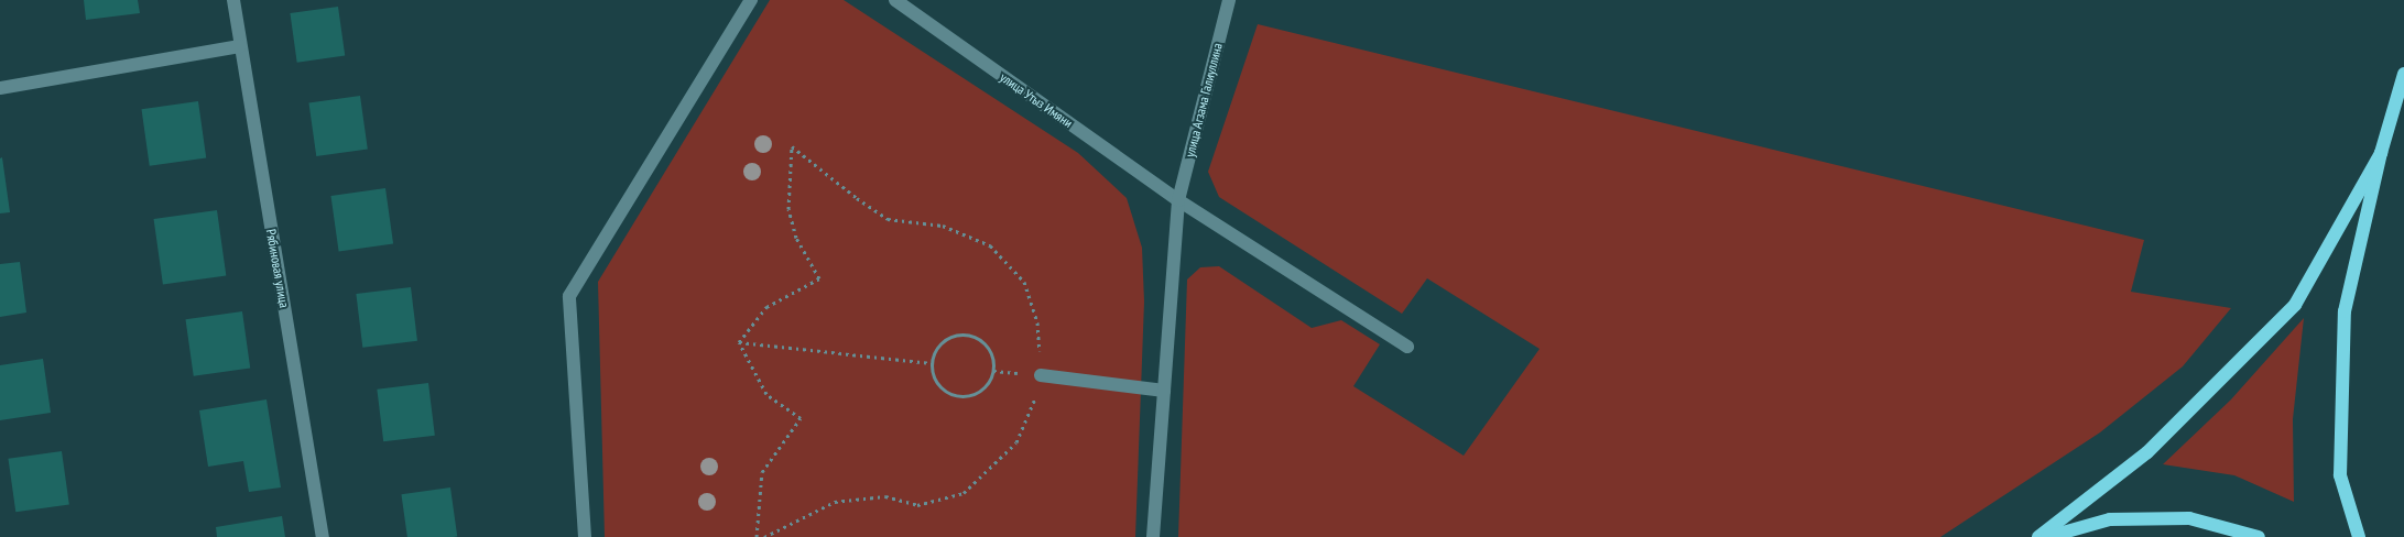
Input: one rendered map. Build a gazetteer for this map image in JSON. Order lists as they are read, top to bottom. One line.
{"streets":{"street":["улица Утыз Имяни","улица Агзама Галиуллина","Рябиновая улица"]},"crossings":[["улица Утыз Имяни","улица Агзама Галиуллина"]]}
